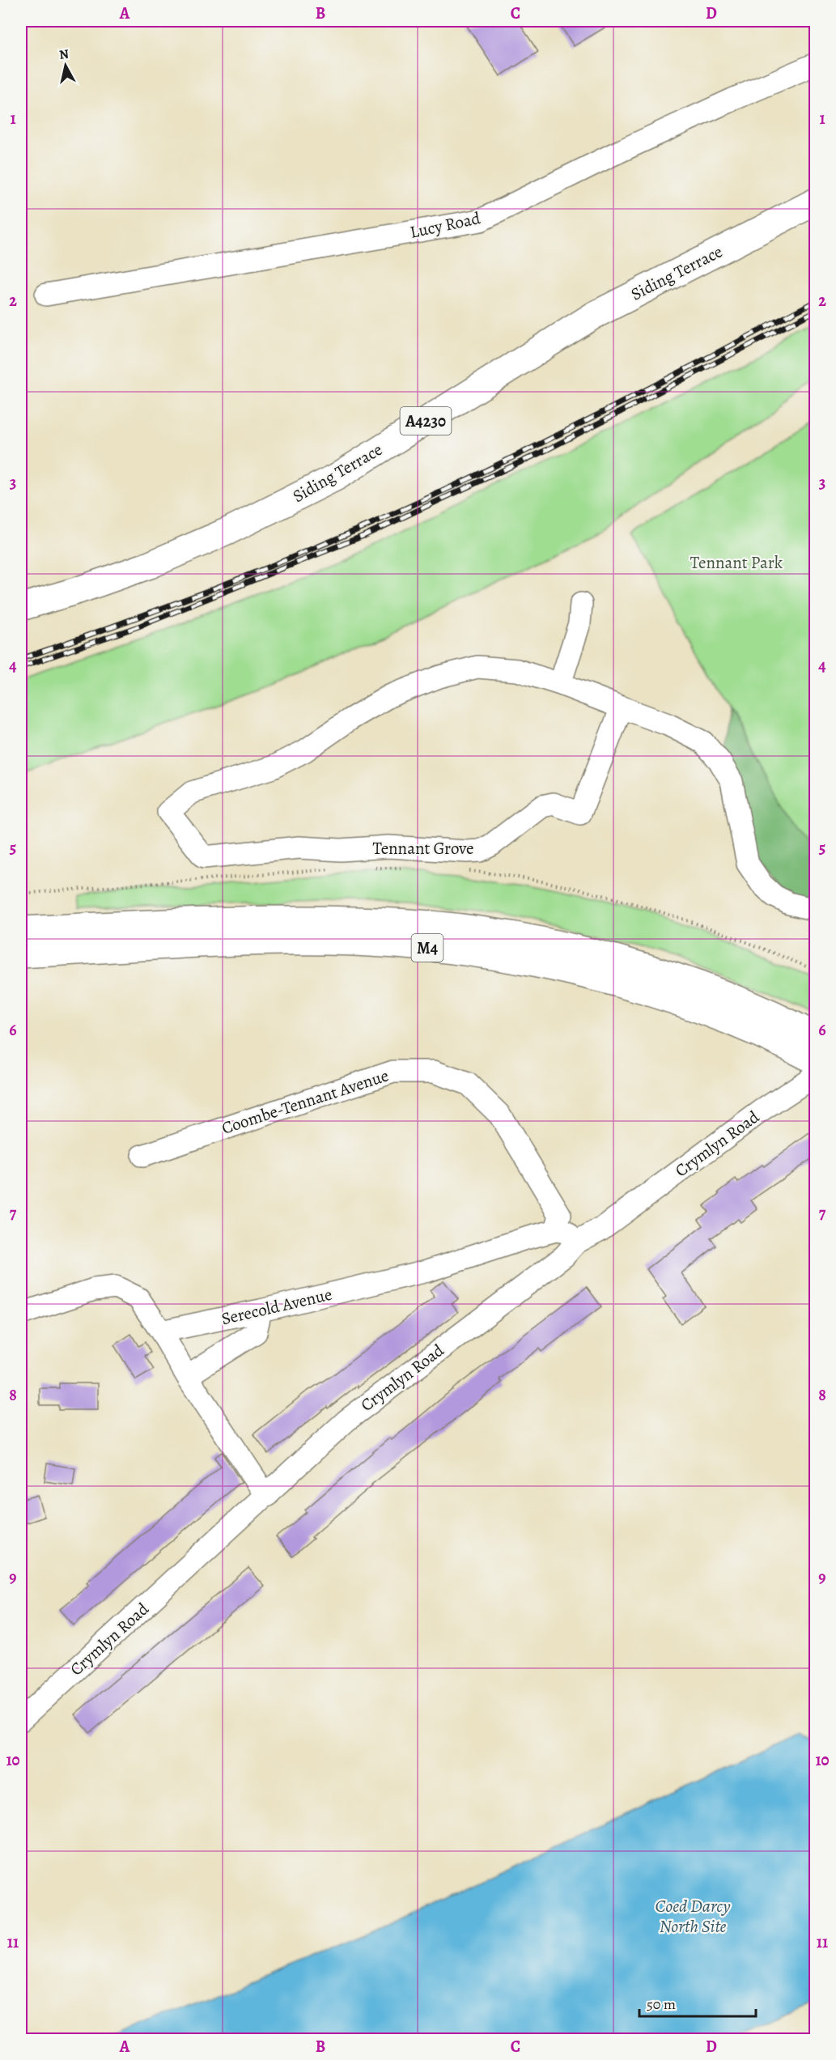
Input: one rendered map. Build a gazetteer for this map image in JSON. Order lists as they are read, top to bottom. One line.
{"streets":{"main road":["Siding Terrace","A4230","M4"],"street":["Lucy Road","Tennant Grove","Coombe-Tennant Avenue","Crymlyn Road","Serecold Avenue"]},"crossings":[["Coombe-Tennant Avenue","Serecold Avenue"]],"water":["Coed Darcy North Site"],"parks":["Tennant Park"],"scale_bar":"50 m","north":"top","grid":{"columns":["A","B","C","D"],"rows":["1","2","3","4","5","6","7","8","9","10","11"]}}
